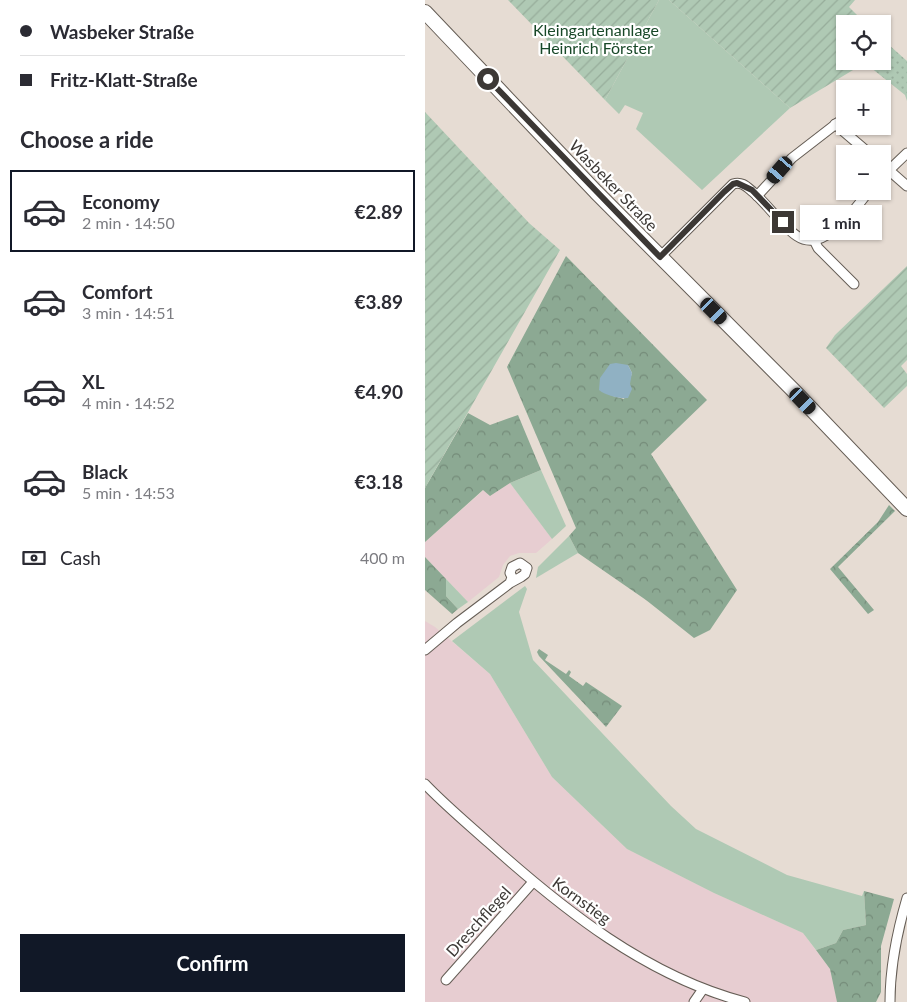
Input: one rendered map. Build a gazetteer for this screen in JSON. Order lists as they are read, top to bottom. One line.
{"streets":{"main road":["Wasbeker Straße"],"street":["Kornstieg","Dreschflegel"]},"crossings":[["Kornstieg","Dreschflegel"]],"parks":["Kleingartenanlage Heinrich Förster"],"page":{"banner":["Wasbeker Straße","Fritz-Klatt-Straße"],"map_buttons":["+","−"],"heading":"Choose a ride","list":[{"name":"Economy","note":"2 min · 14:50","value":"€2.89"},{"name":"Comfort","note":"3 min · 14:51","value":"€3.89"},{"name":"XL","note":"4 min · 14:52","value":"€4.90"},{"name":"Black","note":"5 min · 14:53","value":"€3.18"}],"bubble":"1 min","pay":["Cash","400 m"],"buttons":"Confirm"}}
